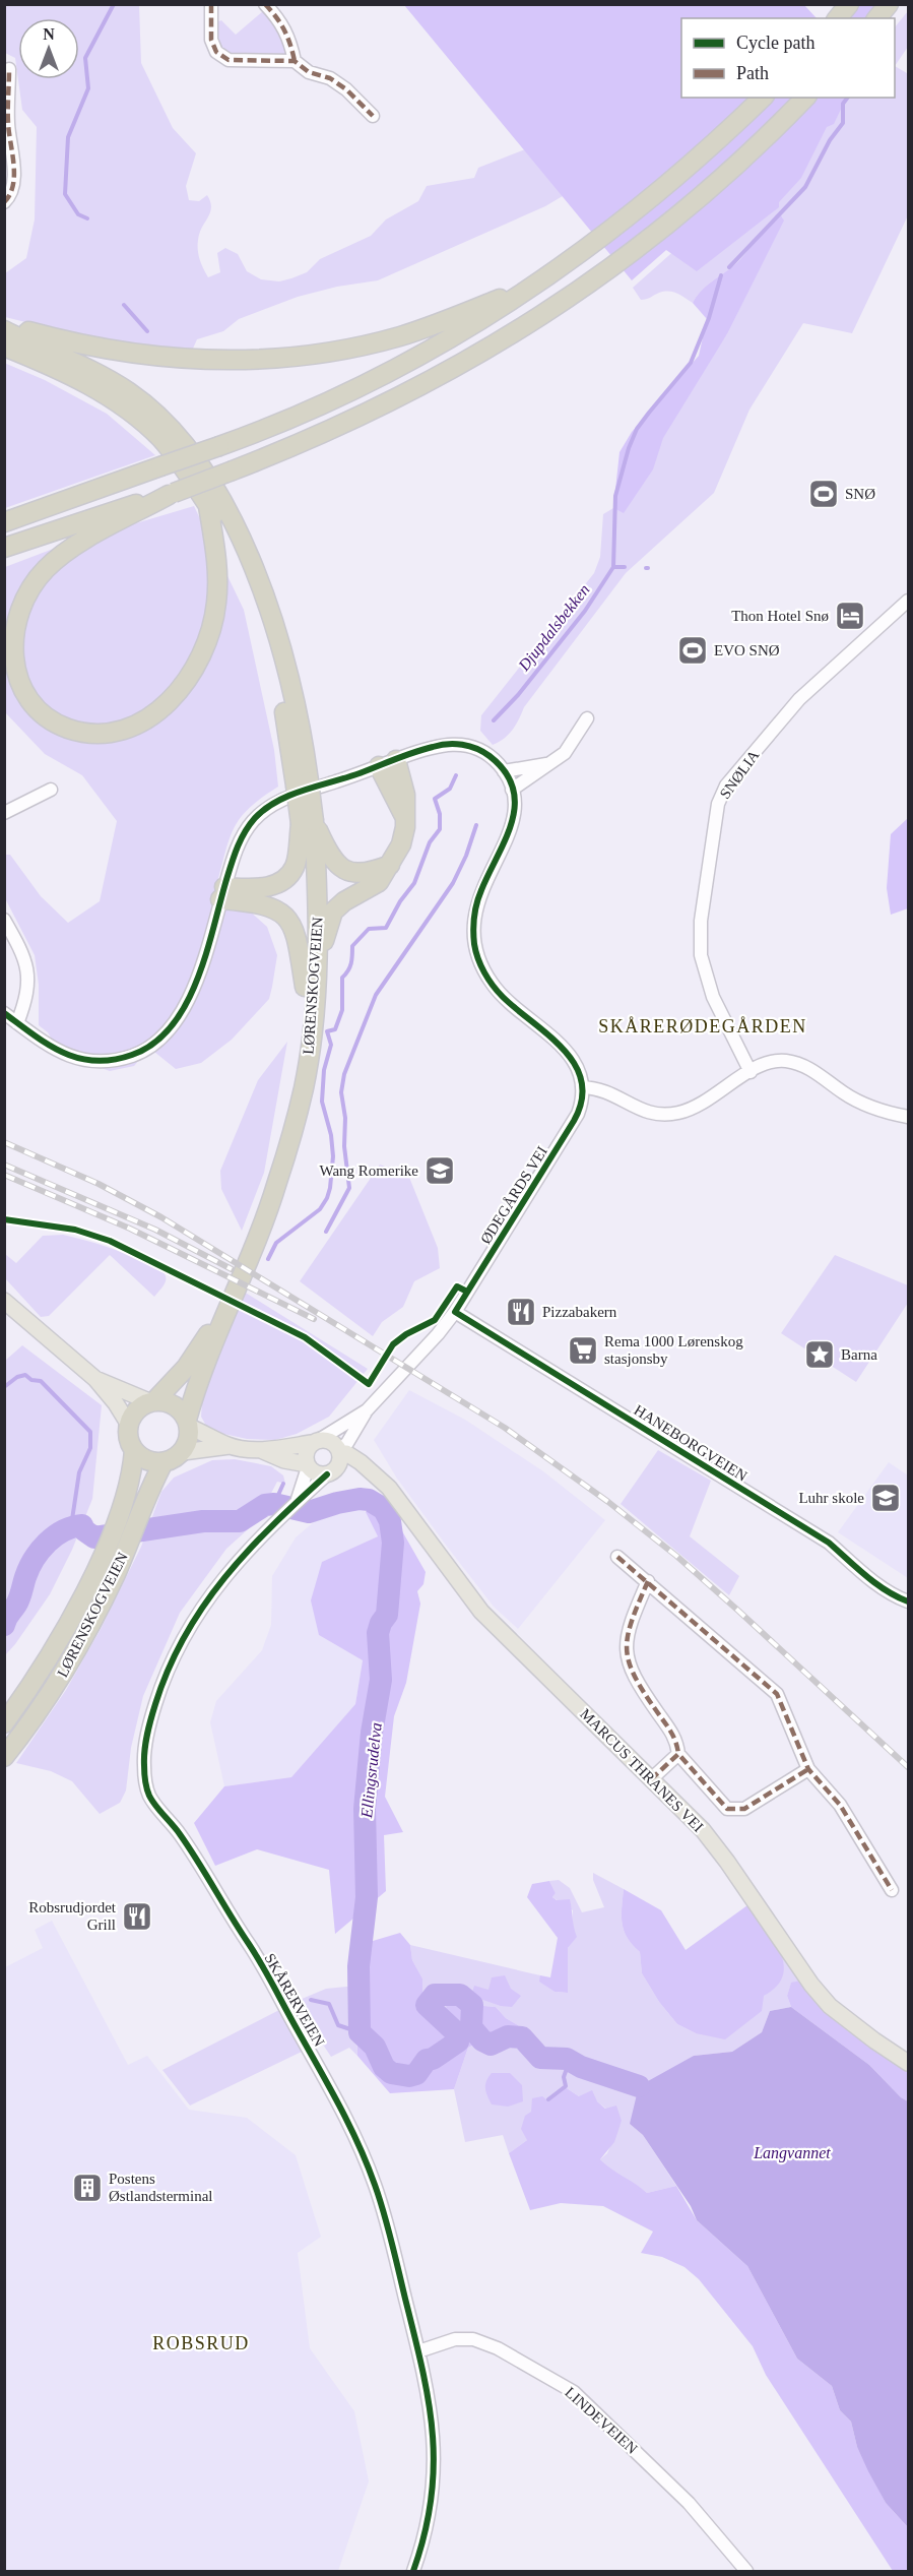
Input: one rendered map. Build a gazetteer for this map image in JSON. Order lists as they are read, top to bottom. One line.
{"streets":{"highway":["LØRENSKOGVEIEN"],"main road":["MARCUS THRANES VEI"],"street":["SNØLIA","ØDEGÅRDS VEI","HANEBORGVEIEN","SKÅRERVEIEN","LINDEVEIEN"]},"crossings":[["ØDEGÅRDS VEI","HANEBORGVEIEN"],["MARCUS THRANES VEI","SKÅRERVEIEN"],["SKÅRERVEIEN","LINDEVEIEN"]],"districts":["SKÅRERØDEGÅRDEN","ROBSRUD"],"water":["Djupdalsbekken","Ellingsrudelva","Langvannet"],"places":{"sports":["SNØ","EVO SNØ"],"hotel":["Thon Hotel Snø"],"school or university":["Wang Romerike","Luhr skole"],"restaurant":["Pizzabakern","Robsrudjordet Grill"],"supermarket":["Rema 1000 Lørenskog stasjonsby"],"place":["Barna"],"building":["Postens Østlandsterminal"]},"legend":["Cycle path","Path"],"north":"top"}
